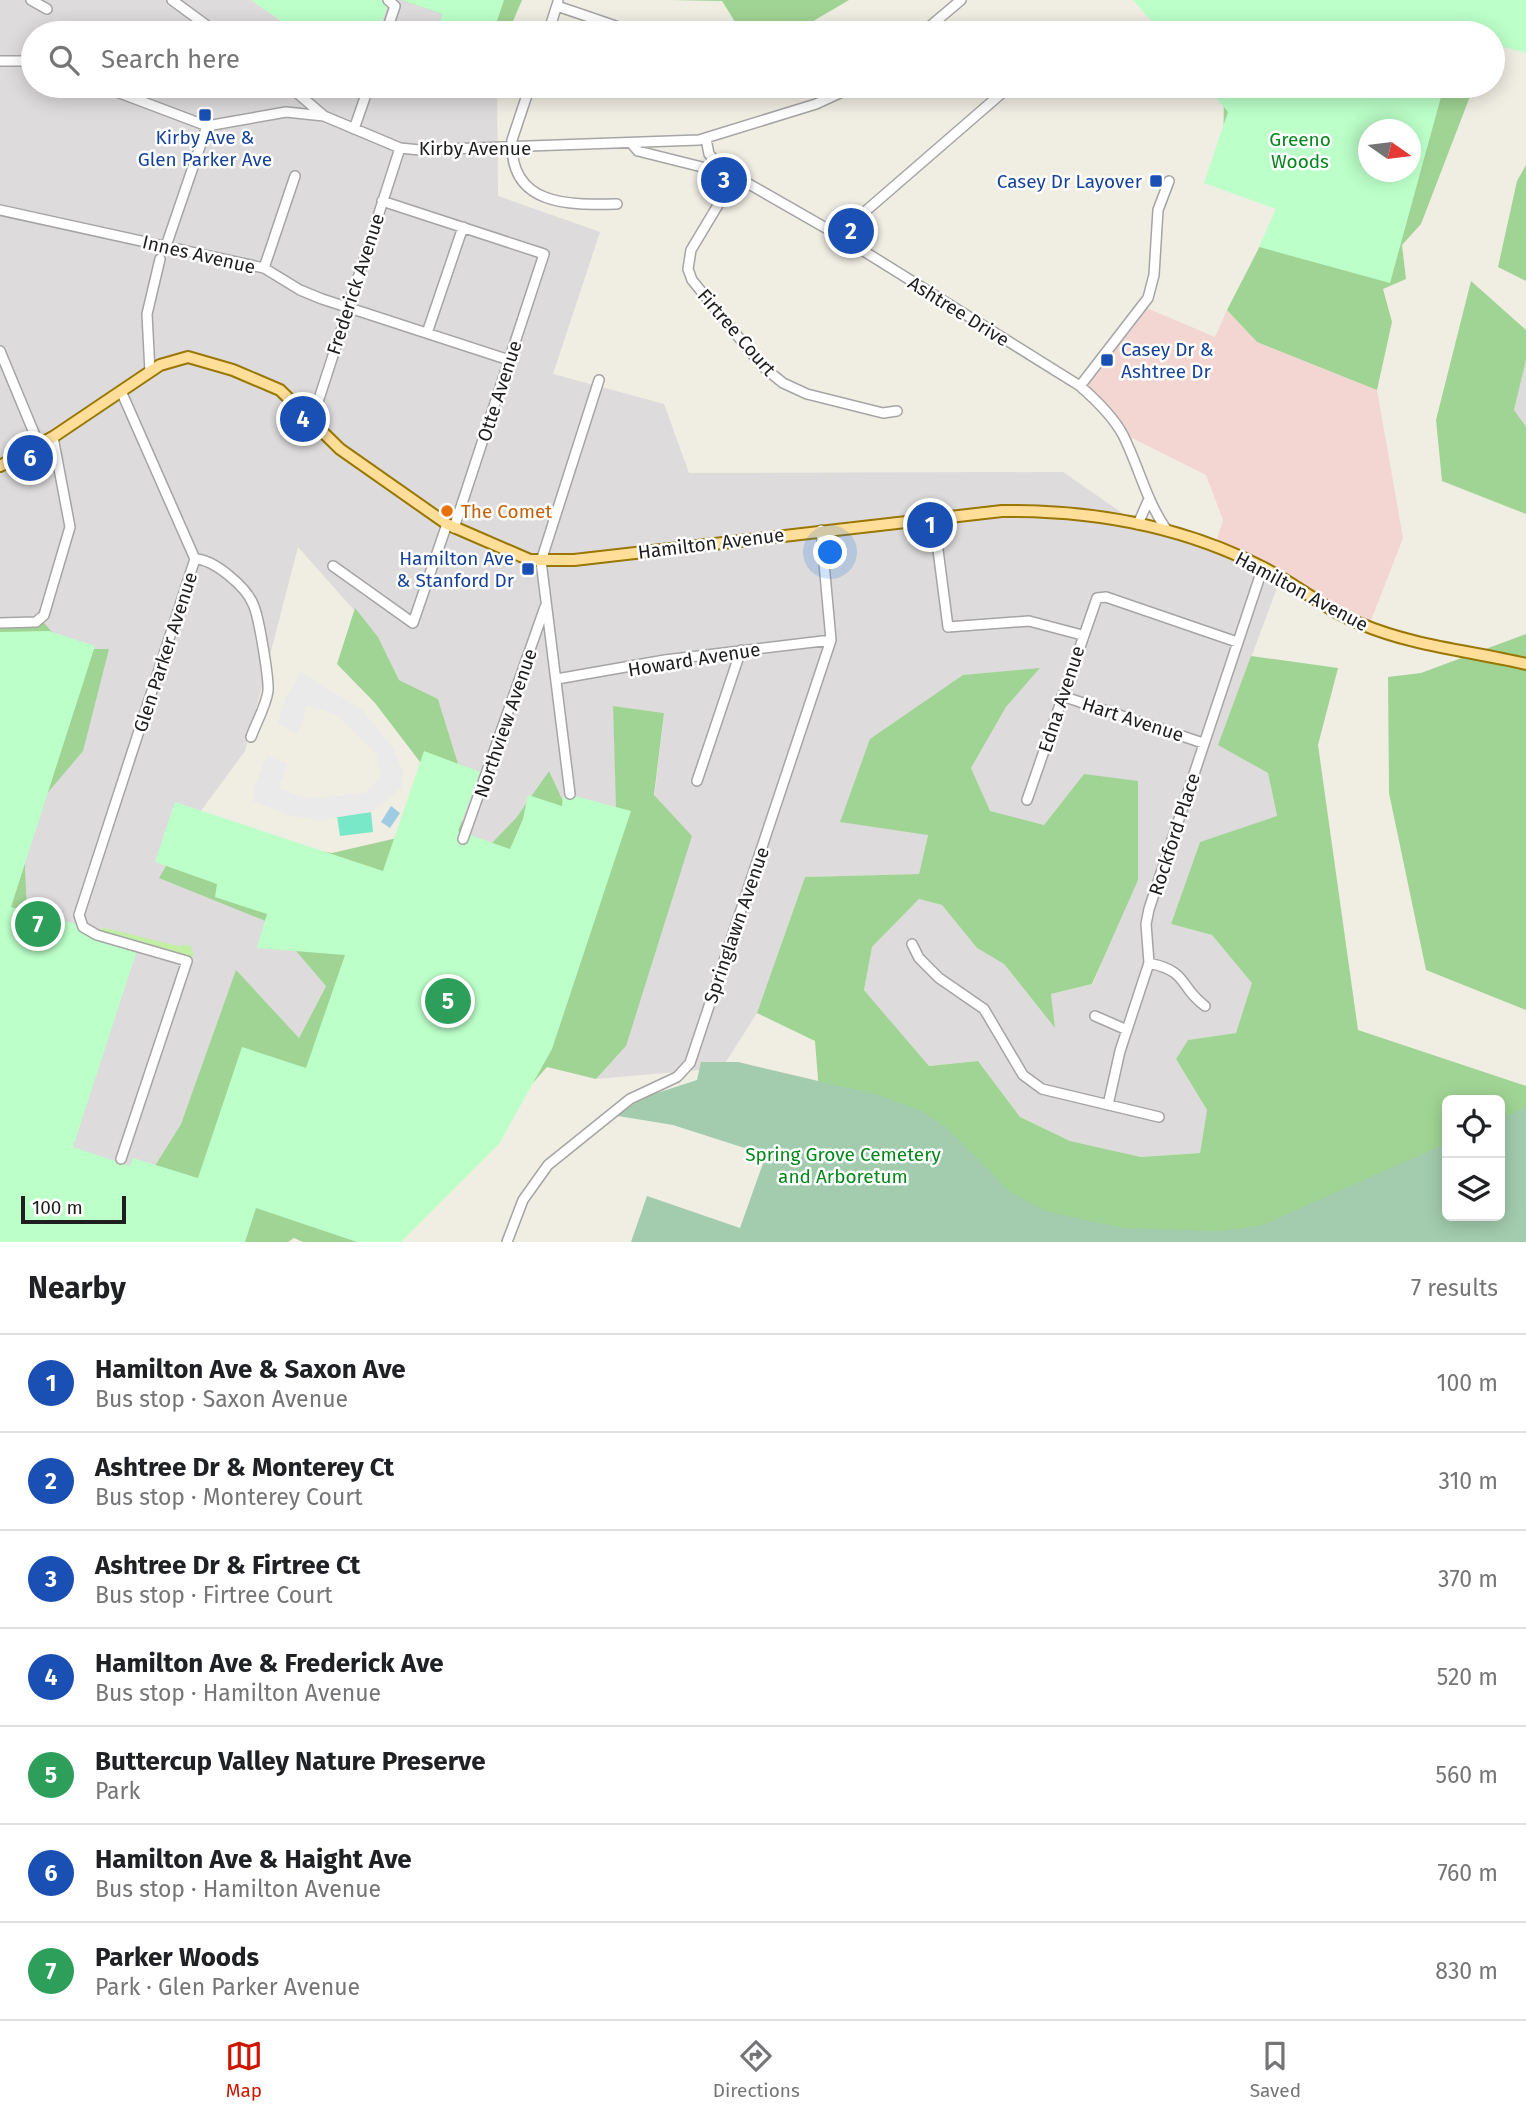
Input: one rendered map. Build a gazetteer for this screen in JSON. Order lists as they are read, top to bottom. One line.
{"streets":{"main road":["Hamilton Avenue"],"street":["Kirby Avenue","Innes Avenue","Frederick Avenue","Ashtree Drive","Firtree Court","Otte Avenue","Glen Parker Avenue","Howard Avenue","Edna Avenue","Hart Avenue","Northview Avenue","Rockford Place","Springlawn Avenue"]},"crossings":[["Kirby Avenue","Frederick Avenue"],["Kirby Avenue","Ashtree Drive"],["Innes Avenue","Frederick Avenue"],["Innes Avenue","Otte Avenue"],["Frederick Avenue","Hamilton Avenue"],["Ashtree Drive","Firtree Court"],["Ashtree Drive","Hamilton Avenue"],["Otte Avenue","Hamilton Avenue"],["Hamilton Avenue","Glen Parker Avenue"],["Hamilton Avenue","Rockford Place"],["Hamilton Avenue","Springlawn Avenue"],["Howard Avenue","Springlawn Avenue"],["Edna Avenue","Hart Avenue"],["Edna Avenue","Rockford Place"],["Hart Avenue","Rockford Place"]],"parks":["Greeno Woods","Spring Grove Cemetery and Arboretum"],"places":{"transit":["Kirby Ave & Glen Parker Ave","Casey Dr Layover","Casey Dr & Ashtree Dr","Hamilton Ave & Stanford Dr"],"other":["The Comet"]},"scale_bar":"100 m","north":"right","page":{"search":"Search here","pins":["3","2","4","6","1","7","5"],"scale":"100 m","heading":["Nearby","7 results"],"list":[{"mark":"1","name":"Hamilton Ave & Saxon Ave","note":"Bus stop · Saxon Avenue","value":"100 m"},{"mark":"2","name":"Ashtree Dr & Monterey Ct","note":"Bus stop · Monterey Court","value":"310 m"},{"mark":"3","name":"Ashtree Dr & Firtree Ct","note":"Bus stop · Firtree Court","value":"370 m"},{"mark":"4","name":"Hamilton Ave & Frederick Ave","note":"Bus stop · Hamilton Avenue","value":"520 m"},{"mark":"5","name":"Buttercup Valley Nature Preserve","note":"Park","value":"560 m"},{"mark":"6","name":"Hamilton Ave & Haight Ave","note":"Bus stop · Hamilton Avenue","value":"760 m"},{"mark":"7","name":"Parker Woods","note":"Park · Glen Parker Avenue","value":"830 m"}],"nav":["Map","Directions","Saved"]}}
